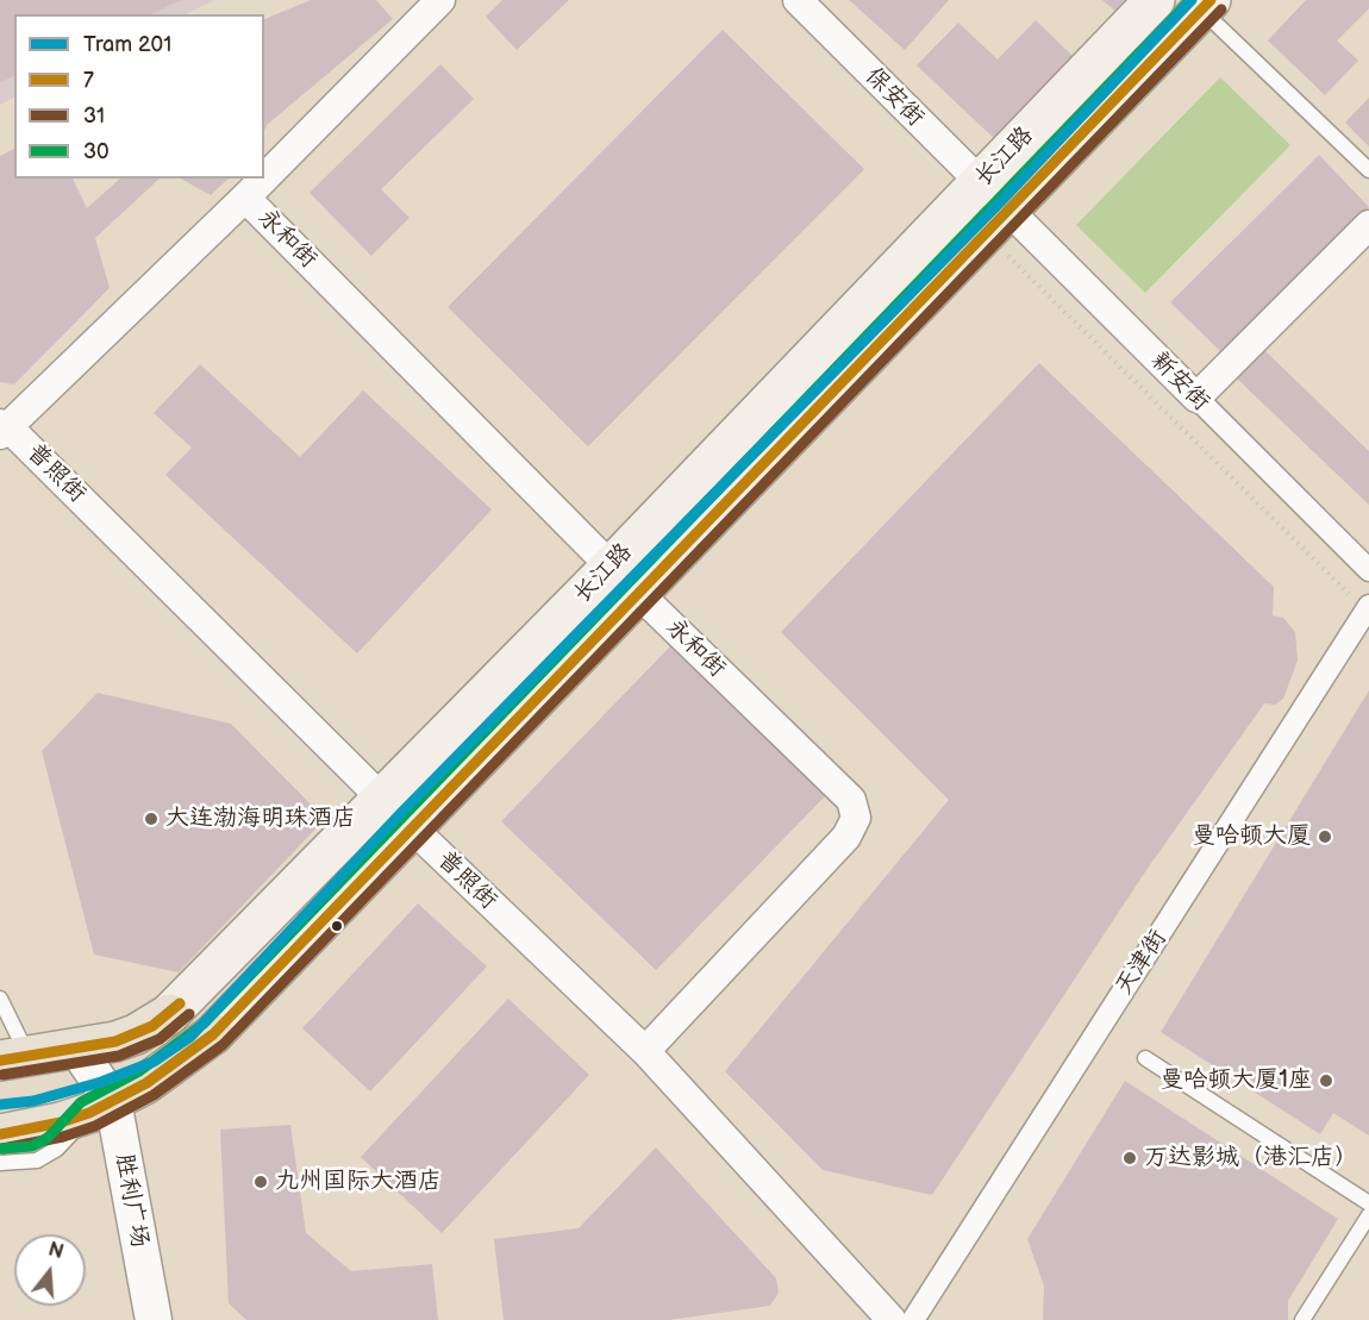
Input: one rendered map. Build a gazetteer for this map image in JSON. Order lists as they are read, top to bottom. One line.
{"streets":{"main road":["长江路"],"street":["保安街","永和街","新安街","普照街","天津街","胜利广场"]},"crossings":[["保安街","长江路"],["保安街","新安街"],["长江路","永和街"],["长江路","新安街"],["长江路","普照街"],["长江路","胜利广场"],["永和街","普照街"]],"places":["大连渤海明珠酒店","曼哈顿大厦","曼哈顿大厦1座","万达影城（港汇店）","九州国际大酒店"],"lines":["tram line 201","transit line 7","transit line 30","transit line 31"],"legend":["Tram 201","7","31","30"],"north":"top"}
